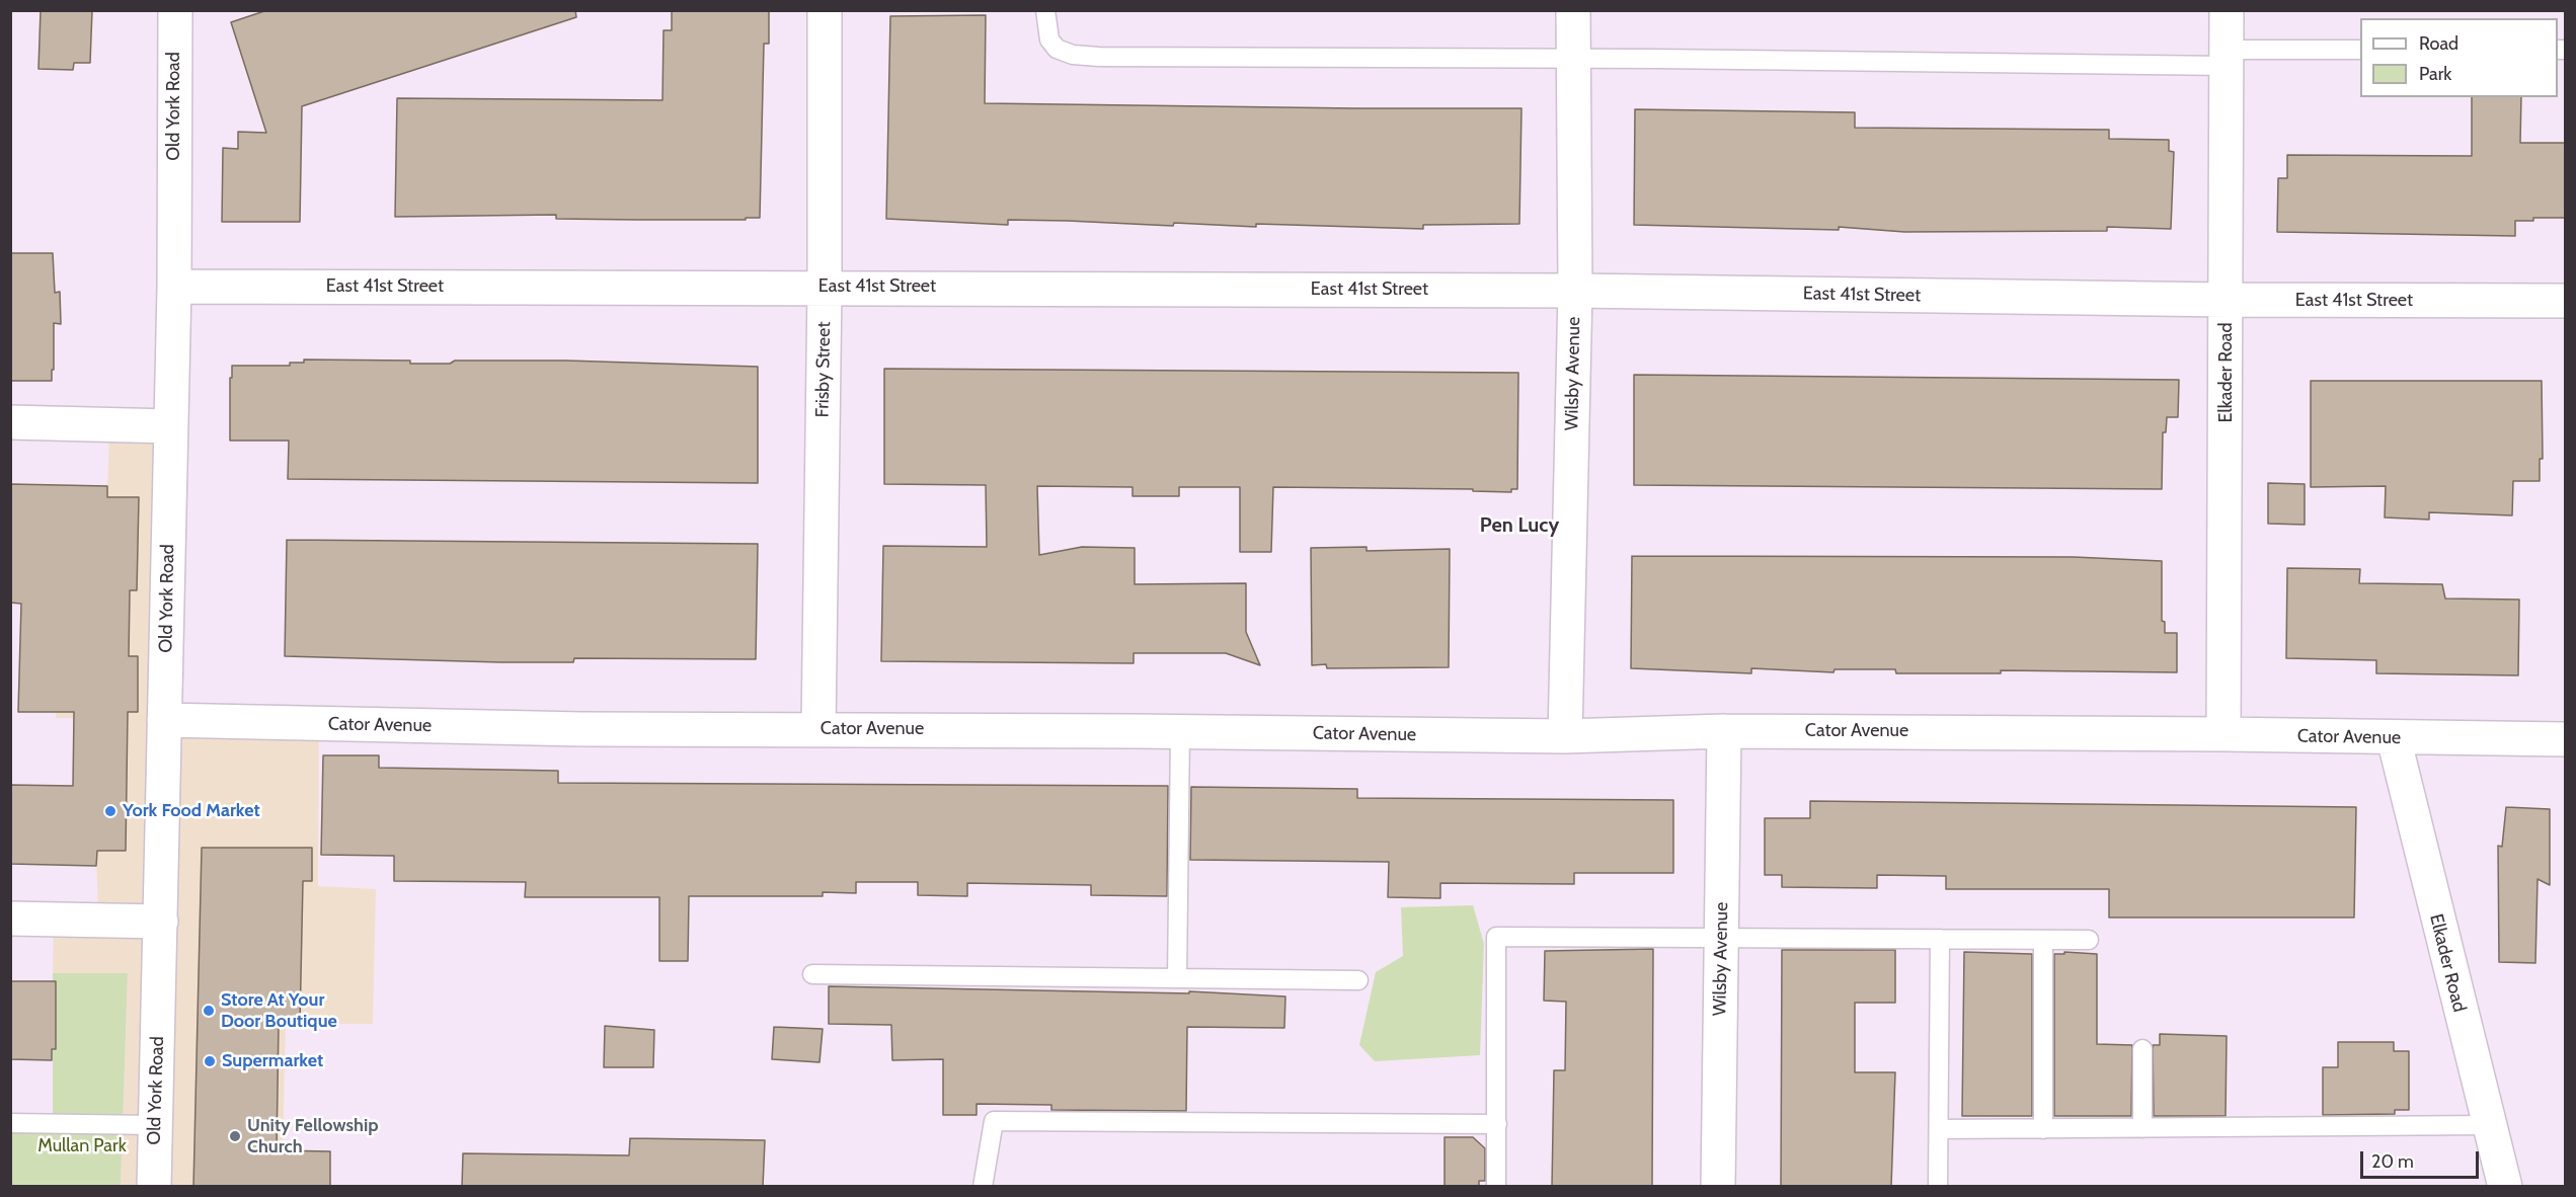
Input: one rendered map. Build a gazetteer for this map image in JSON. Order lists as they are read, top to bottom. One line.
{"streets":{"street":["Old York Road","East 41st Street","Frisby Street","Elkader Road","Wilsby Avenue","Cator Avenue"]},"crossings":[["Old York Road","East 41st Street"],["Old York Road","Cator Avenue"],["East 41st Street","Frisby Street"],["East 41st Street","Elkader Road"],["East 41st Street","Wilsby Avenue"],["Frisby Street","Cator Avenue"],["Elkader Road","Cator Avenue"],["Wilsby Avenue","Cator Avenue"]],"districts":["Pen Lucy"],"parks":["Mullan Park"],"places":["York Food Market","Store At Your Door Boutique","Supermarket","Unity Fellowship Church"],"legend":["Road","Park"],"scale_bar":"20 m"}
